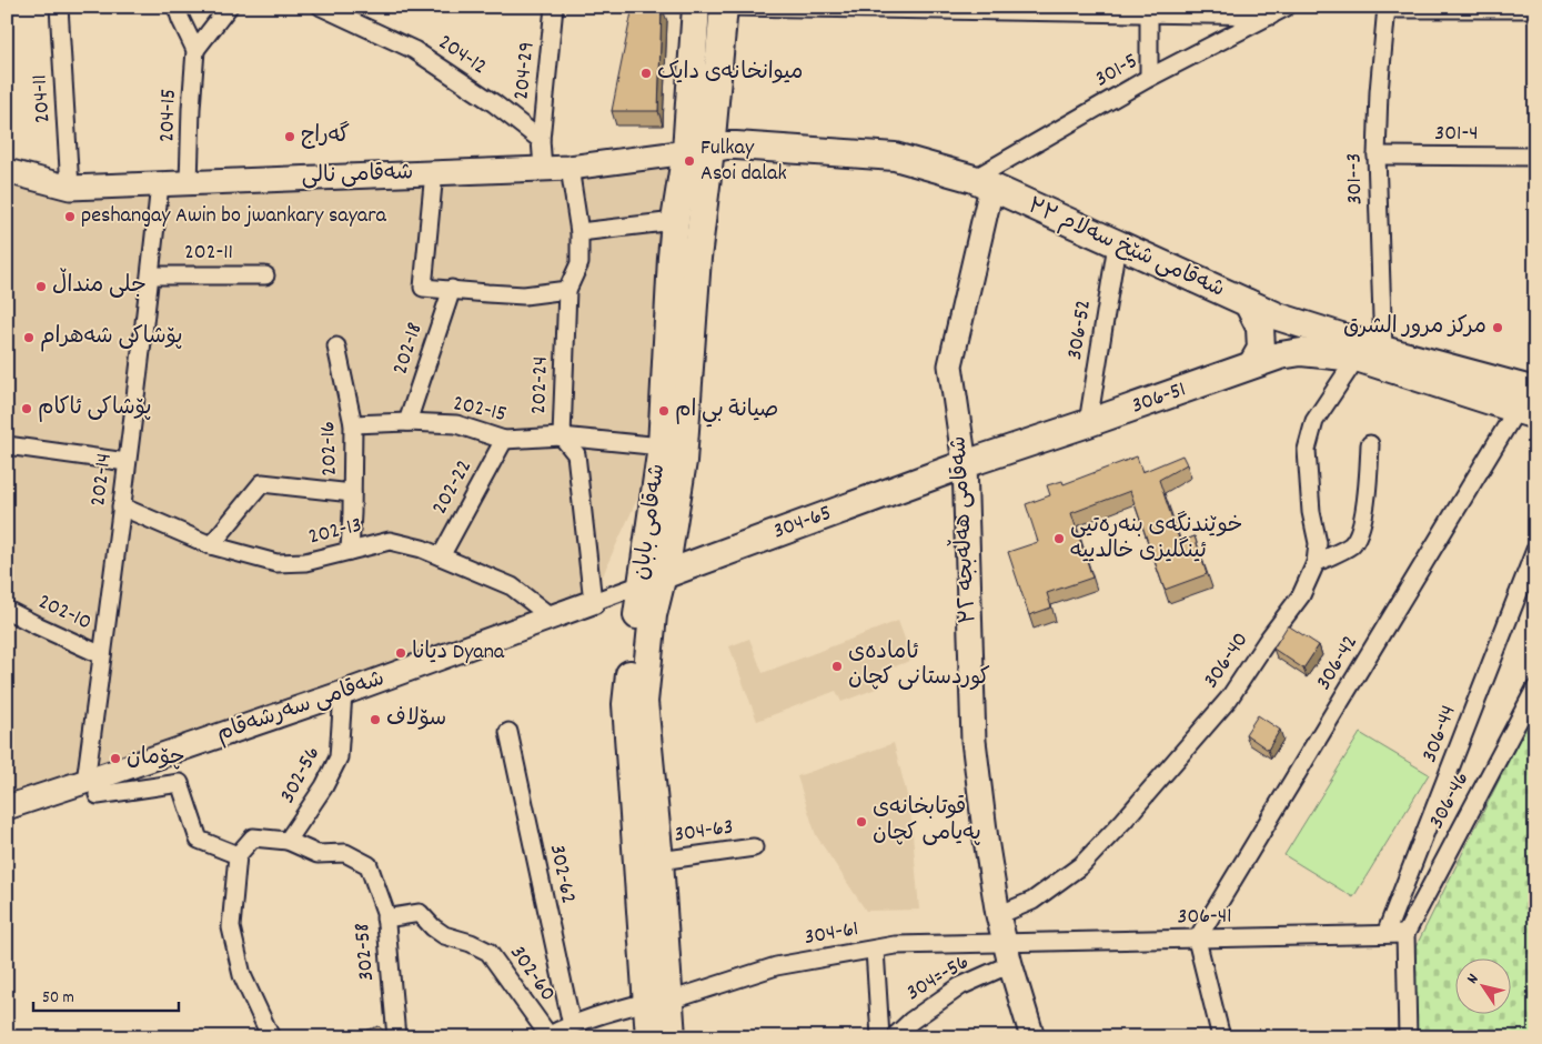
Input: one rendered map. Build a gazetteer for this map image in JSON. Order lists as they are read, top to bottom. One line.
{"streets":{"main road":["شەقامی شێخ سەلام ٣٣","306-51","شەقامی بابان","304-65"],"street":["204-12","204-29","301-5","204-11","204-15","301-4","شەقامی نالی","301--3","202-11","306-52","202-18","202-24","202-15","202-16","202-14","202-22","شەقامی هەڵەبجە ٣٢","202-13","202-10","306-40","306-42","شەقامی سەرشەقام","306-44","302-56","306-46","304-63","302-62","306-41","304-61","302-58","302-60","304=-56"]},"crossings":[["204-12","204-29"],["204-29","شەقامی نالی"],["301-5","شەقامی شێخ سەلام ٣٣"],["301-5","شەقامی هەڵەبجە ٣٢"],["204-11","شەقامی نالی"],["204-15","شەقامی نالی"],["301-4","301--3"],["شەقامی نالی","شەقامی شێخ سەلام ٣٣"],["شەقامی نالی","202-24"],["شەقامی نالی","202-14"],["شەقامی نالی","شەقامی بابان"],["301--3","شەقامی شێخ سەلام ٣٣"],["شەقامی شێخ سەلام ٣٣","306-52"],["شەقامی شێخ سەلام ٣٣","306-51"],["شەقامی شێخ سەلام ٣٣","شەقامی بابان"],["شەقامی شێخ سەلام ٣٣","شەقامی هەڵەبجە ٣٢"],["شەقامی شێخ سەلام ٣٣","306-40"],["شەقامی شێخ سەلام ٣٣","306-42"],["202-11","202-14"],["306-52","306-51"],["202-18","202-15"],["202-24","202-15"],["202-24","شەقامی سەرشەقام"],["306-51","304-65"],["306-51","شەقامی هەڵەبجە ٣٢"],["306-51","306-40"],["202-15","202-16"],["202-15","202-22"],["202-15","شەقامی بابان"],["202-16","202-13"],["202-14","202-13"],["202-14","202-10"],["202-14","شەقامی سەرشەقام"],["202-22","202-13"],["شەقامی بابان","304-65"],["شەقامی بابان","304-61"],["304-65","شەقامی هەڵەبجە ٣٢"],["شەقامی هەڵەبجە ٣٢","306-40"],["شەقامی هەڵەبجە ٣٢","306-41"],["شەقامی هەڵەبجە ٣٢","304-61"],["شەقامی هەڵەبجە ٣٢","304=-56"],["202-13","شەقامی سەرشەقام"],["306-42","306-41"],["شەقامی سەرشەقام","302-56"],["306-44","306-41"],["302-56","302-58"],["306-46","306-41"],["302-62","304-61"],["306-41","304-61"],["306-41","304=-56"],["304-61","302-60"],["304-61","304=-56"],["302-58","302-60"]],"places":["میوانخانەی دایک","گەراج","Fulkay Asoi dalak","peshangay Awin bo jwankary sayara","جلی منداڵ","مرکز مرور الشرق","پۆشاکی شەھرام","پۆشاکی ئاکام","صيانة بي ام","خوێندنگەی بنەڕەتیی ئینگلیزی خالدییە","دیانا Dyana","ئامادەی کوردستانی کچان","سۆلاف","چۆمان","قوتابخانەی پەیامی کچان"],"scale_bar":"50 m","north":"top left"}
